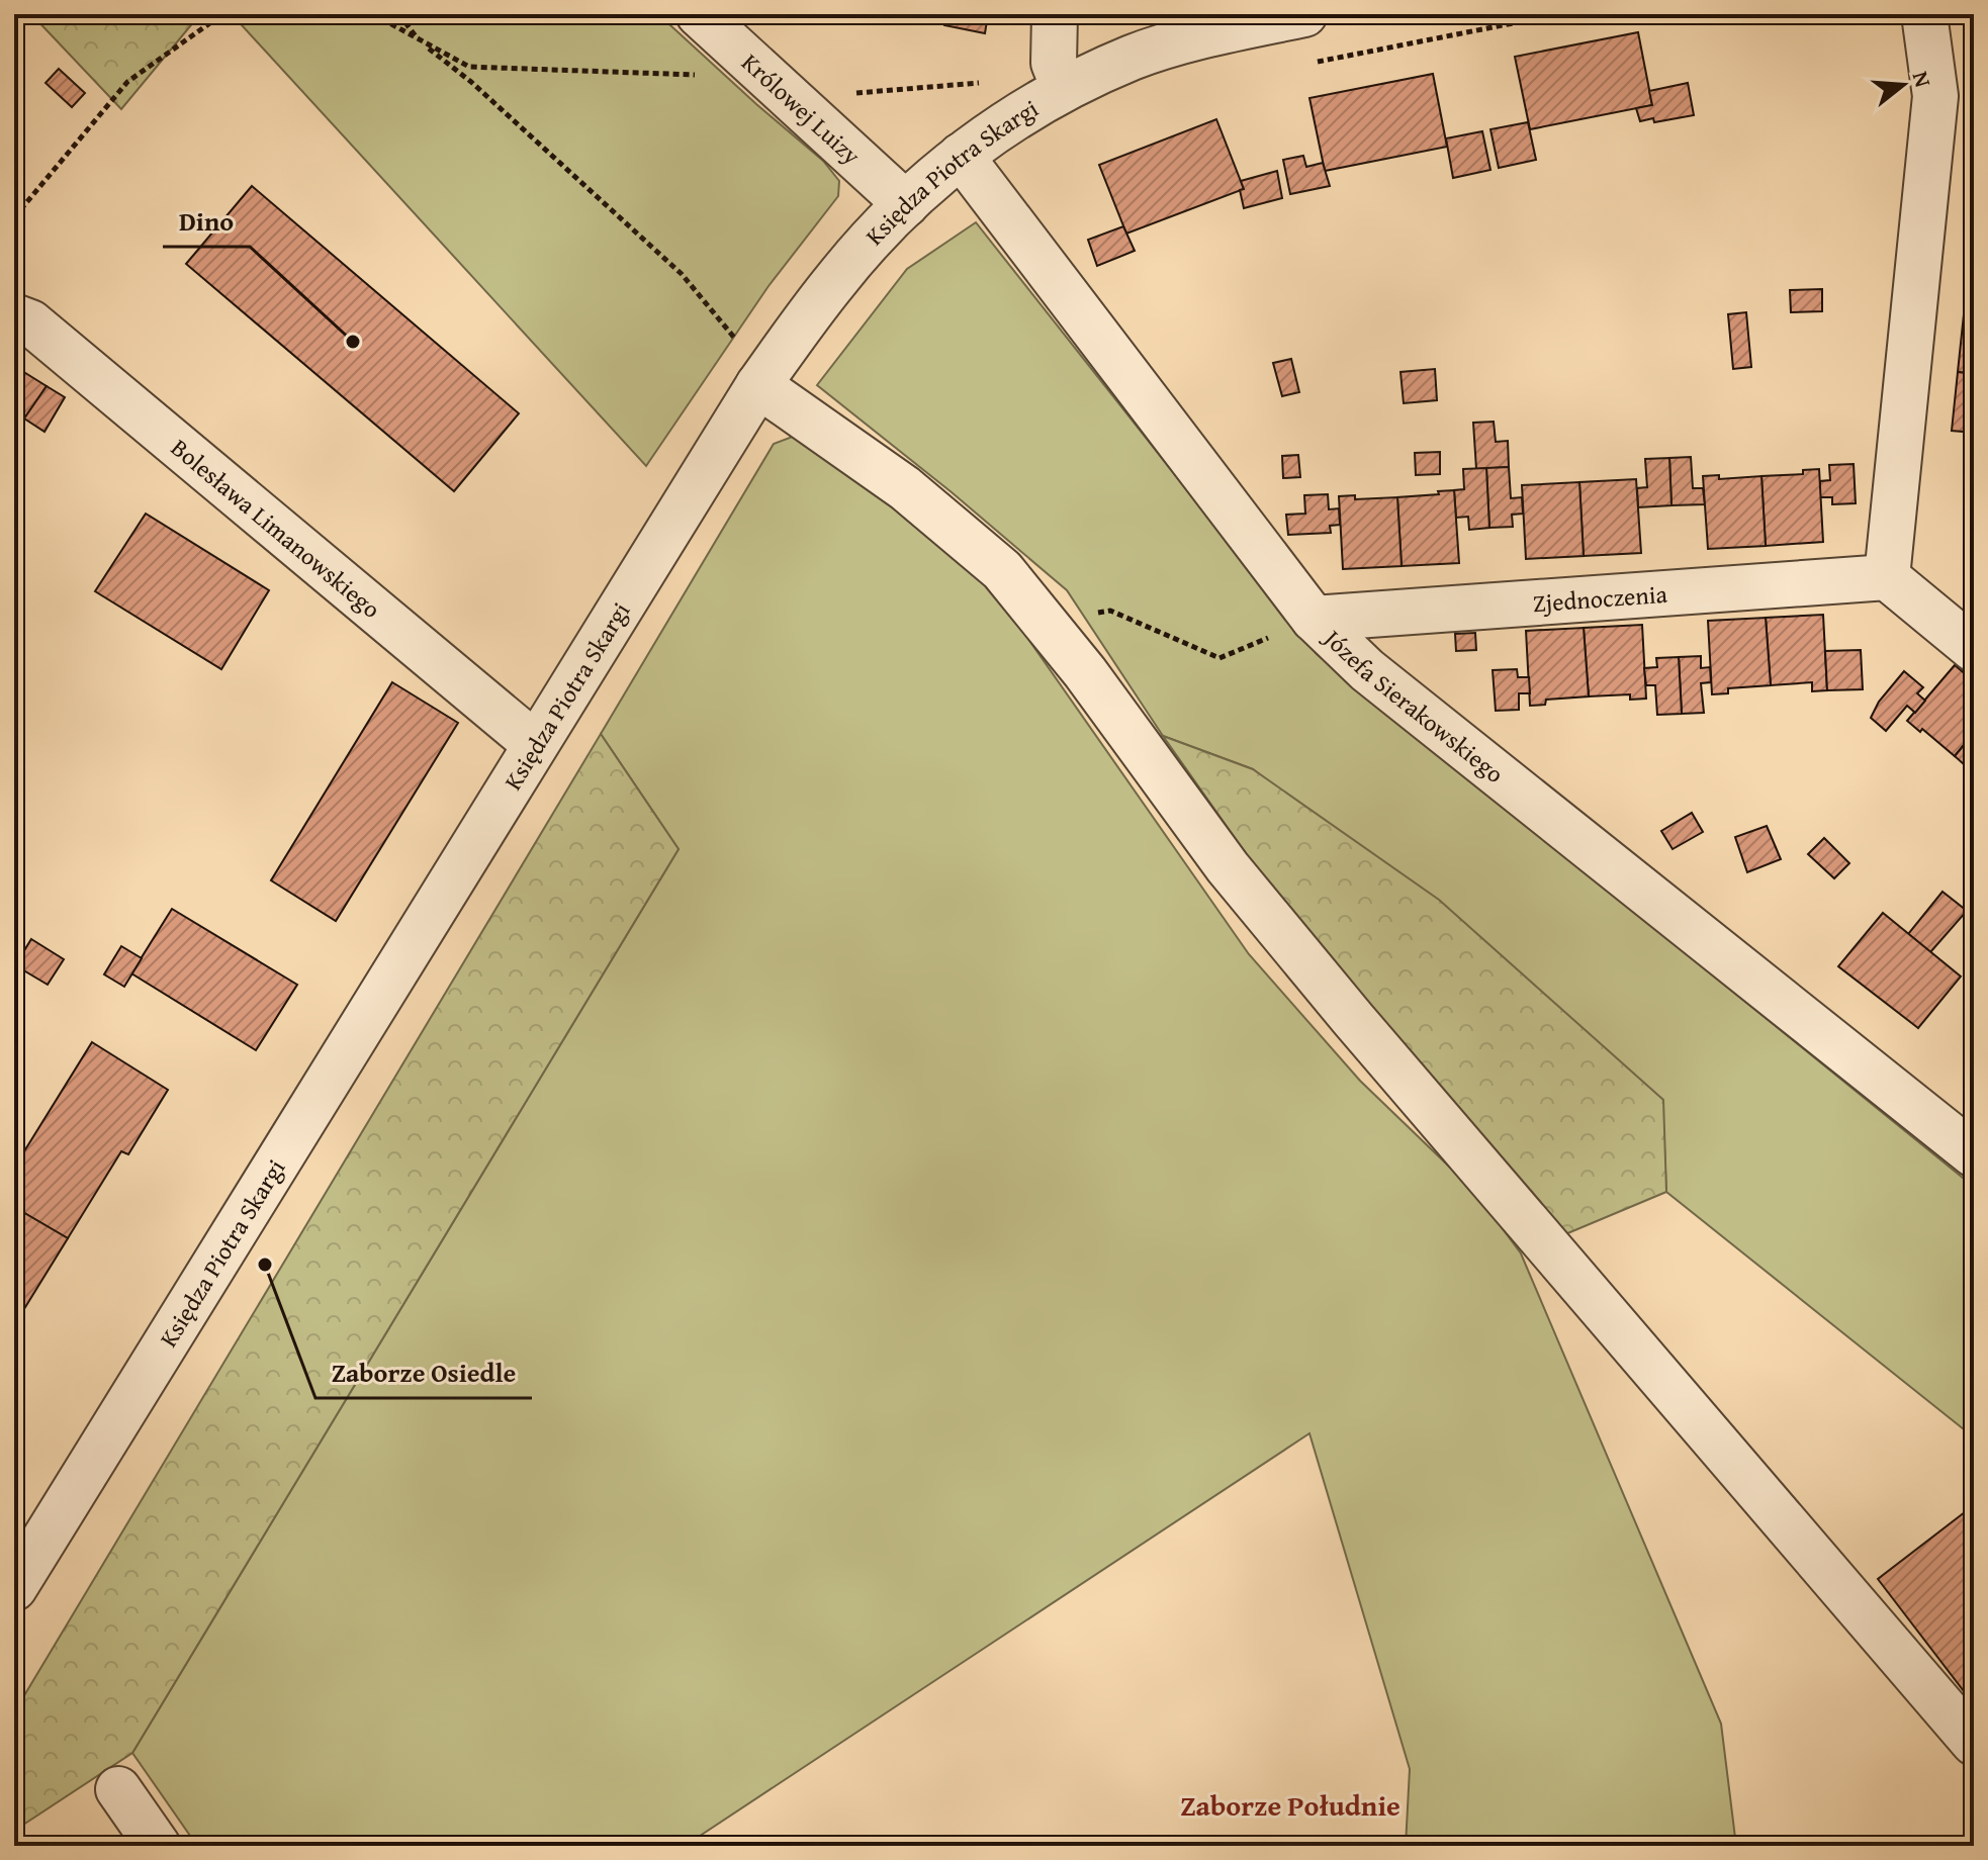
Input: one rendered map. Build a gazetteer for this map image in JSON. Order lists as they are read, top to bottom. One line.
{"streets":{"street":["Królowej Luizy","Księdza Piotra Skargi","Bolesława Limanowskiego","Zjednoczenia","Józefa Sierakowskiego"]},"crossings":[["Królowej Luizy","Księdza Piotra Skargi"],["Księdza Piotra Skargi","Bolesława Limanowskiego"],["Księdza Piotra Skargi","Józefa Sierakowskiego"],["Zjednoczenia","Józefa Sierakowskiego"]],"districts":["Zaborze Południe"],"places":["Dino","Zaborze Osiedle"],"north":"right"}
